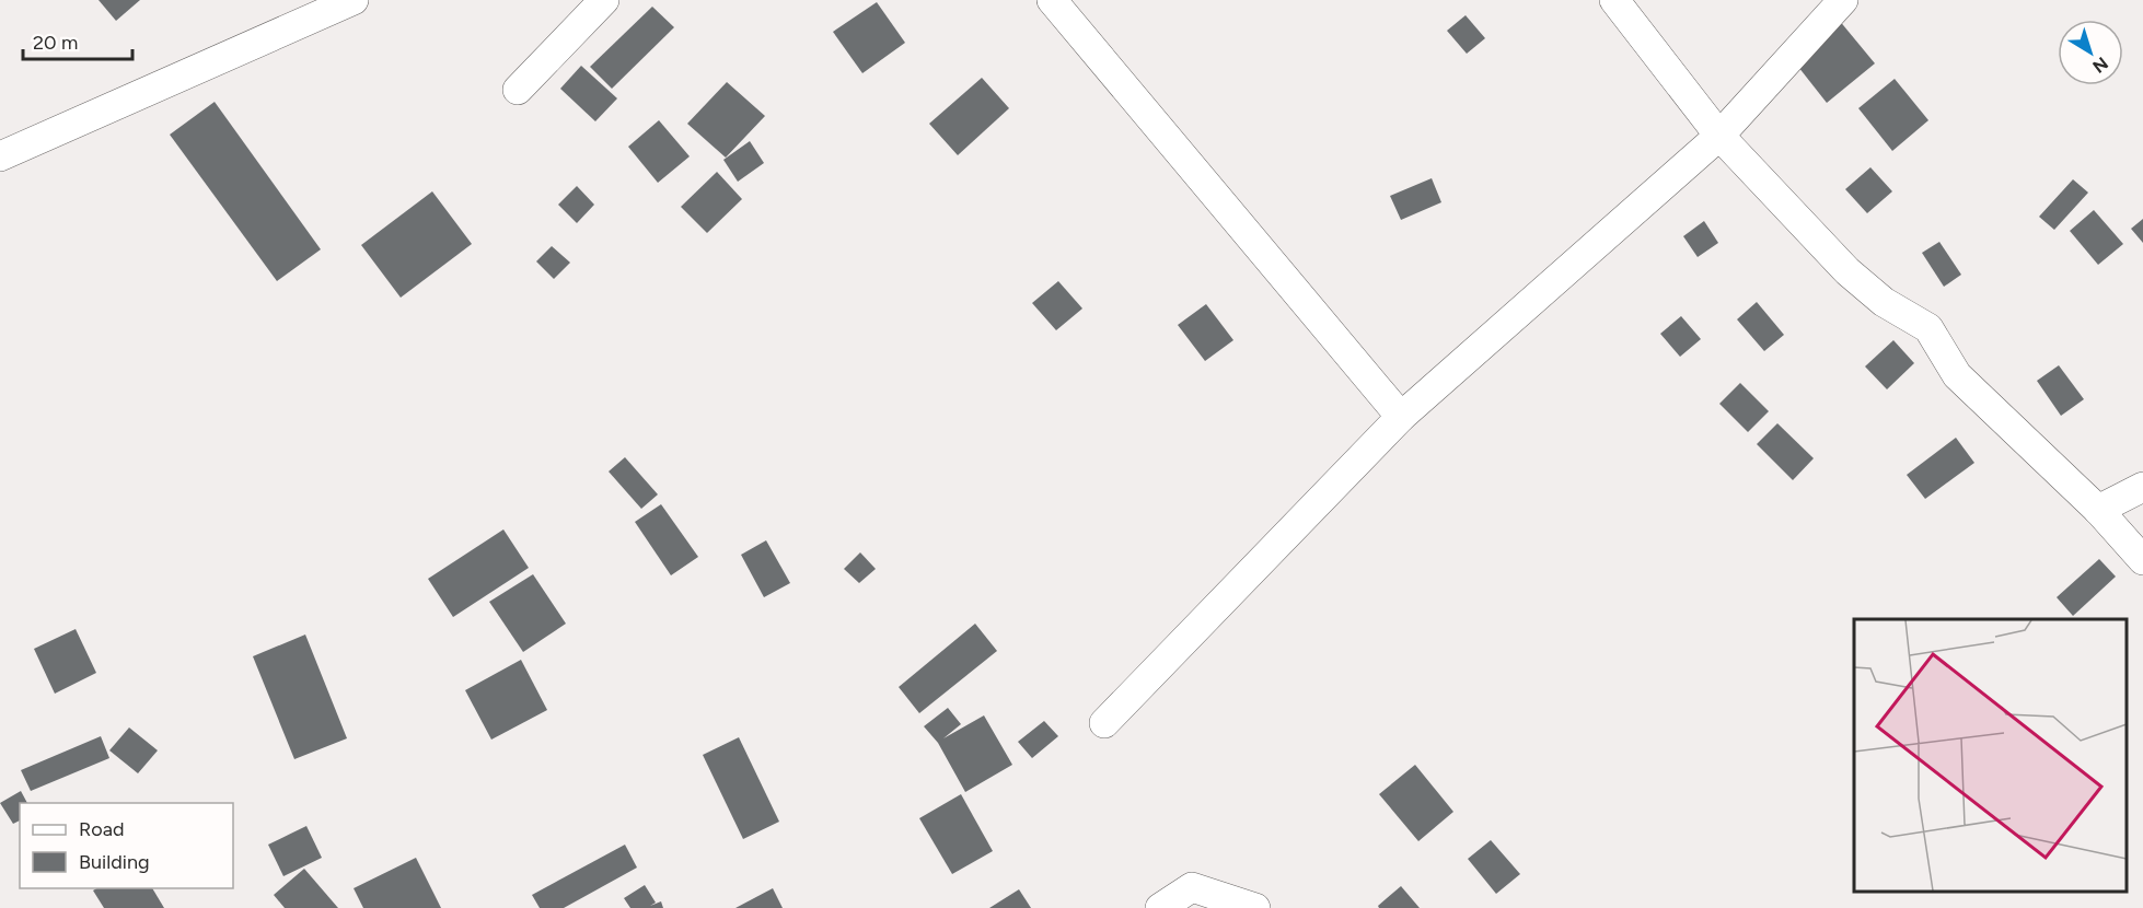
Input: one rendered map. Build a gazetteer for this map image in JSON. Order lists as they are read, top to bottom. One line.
{"legend":["Road","Building"],"scale_bar":"20 m","north":"bottom right"}
